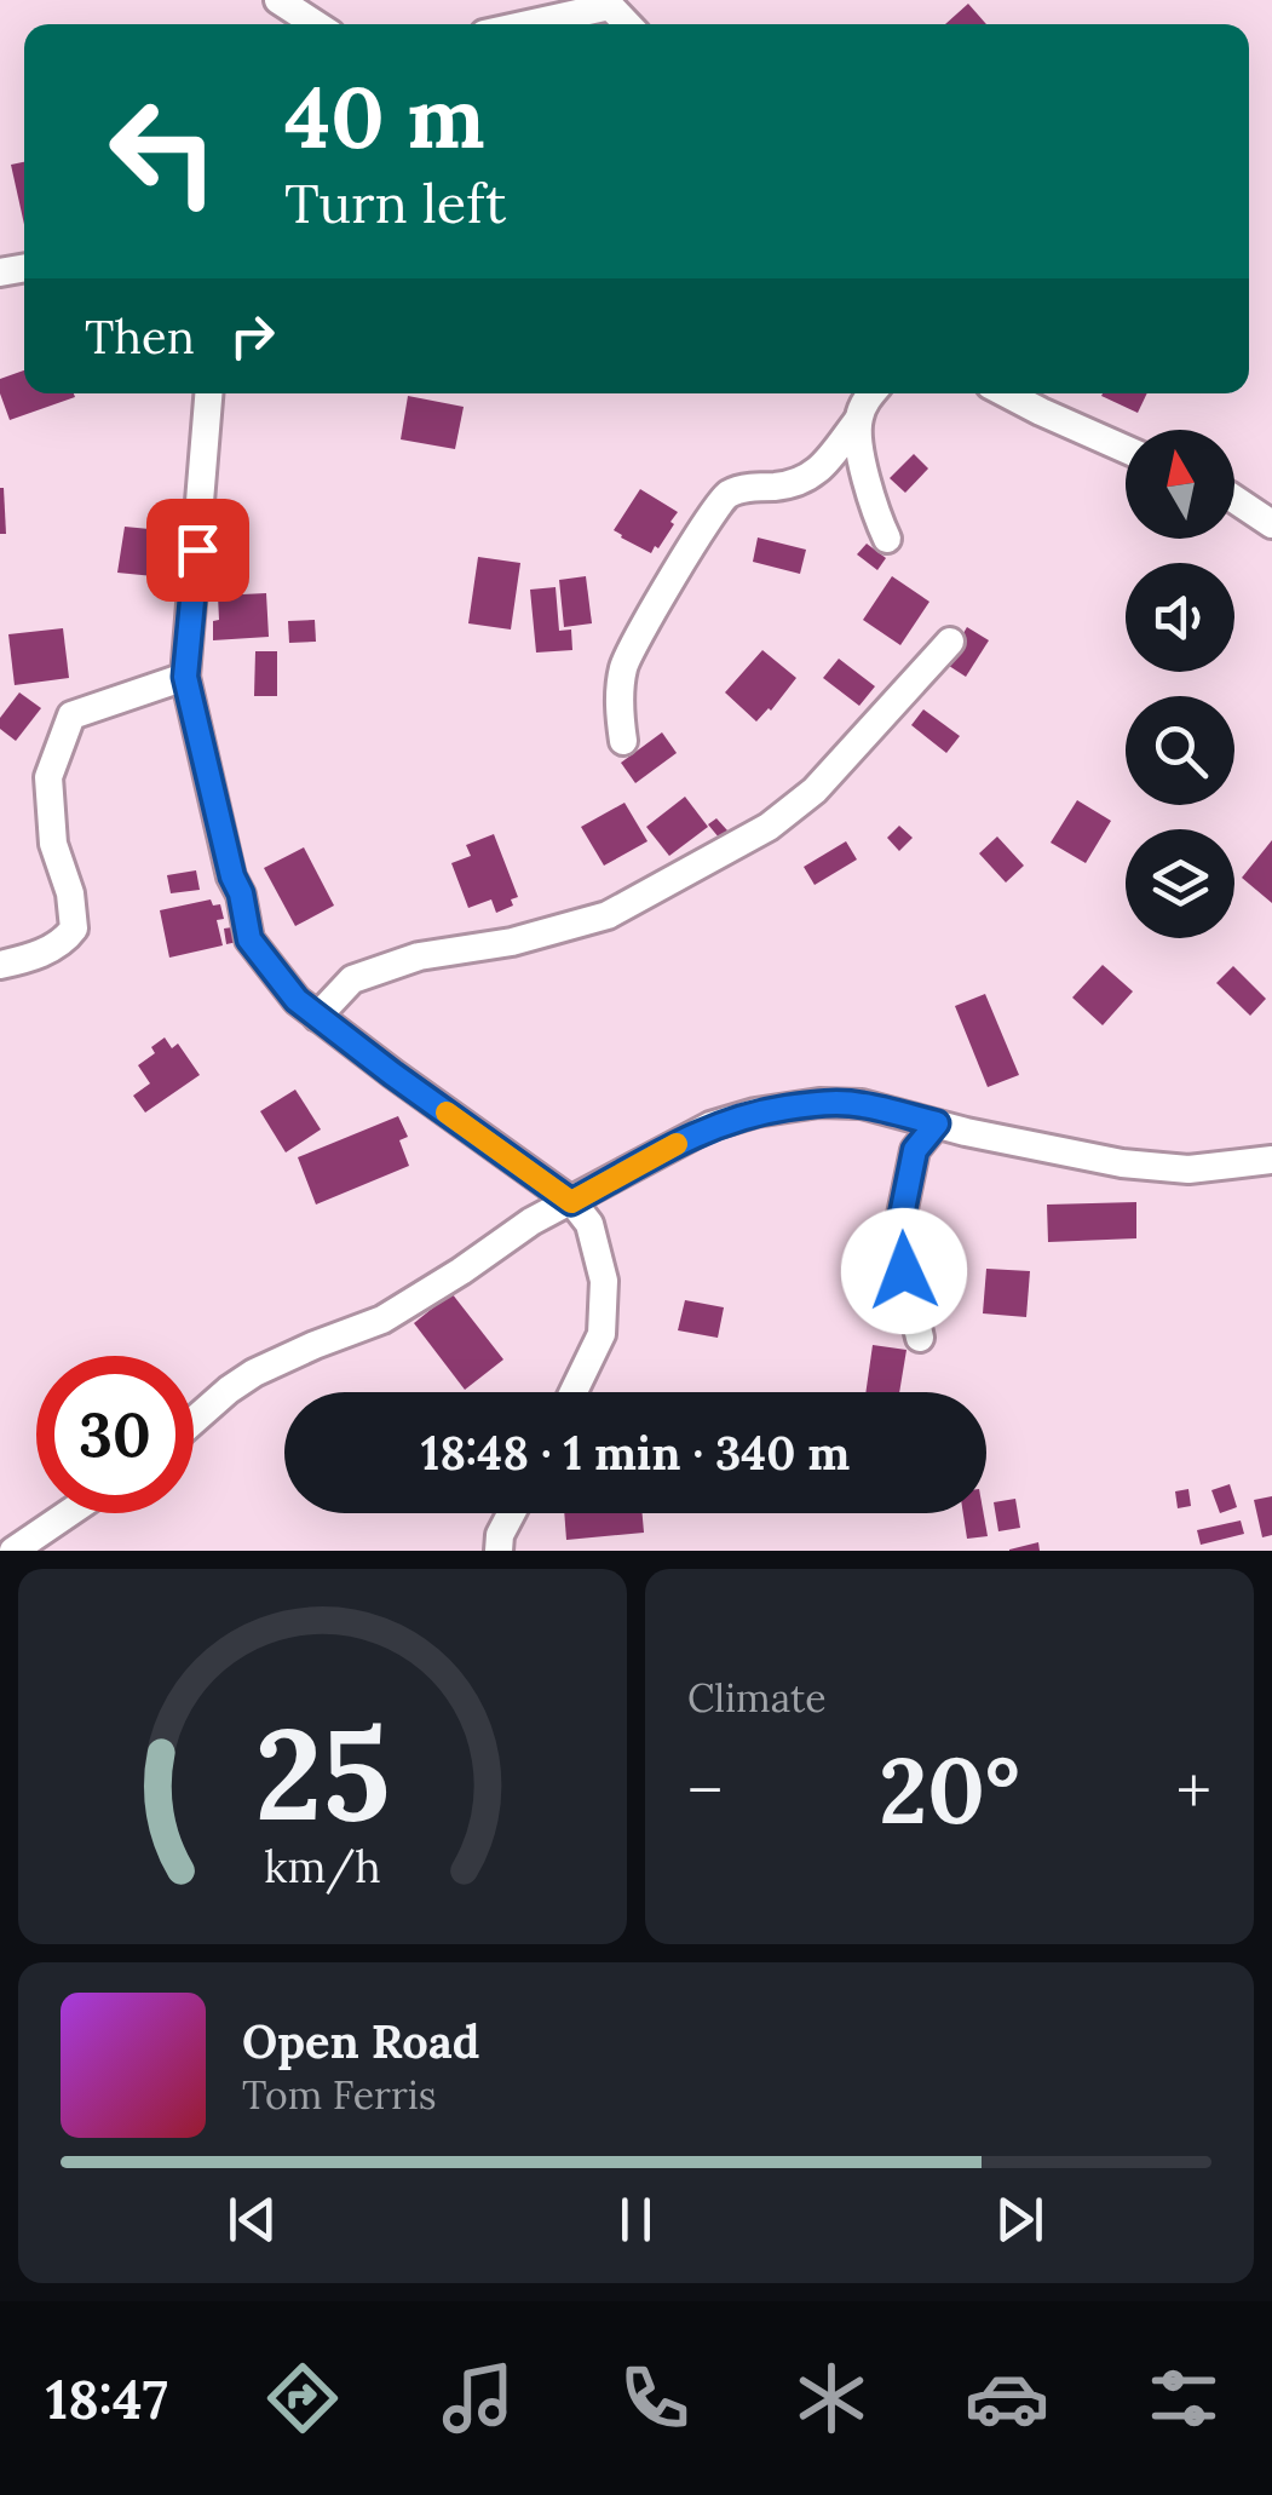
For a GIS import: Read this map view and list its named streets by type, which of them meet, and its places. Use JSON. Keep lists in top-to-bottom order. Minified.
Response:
{"north":"top","page":{"turn":["40 m","Turn left"],"then":"Then","limit":"30","trip":"18:48 · 1 min · 340 m","tile":"Climate","heat":["−","20°","+"],"song":["Open Road","Tom Ferris"],"tabs":"18:47","gauge":["25","km/h"]}}
